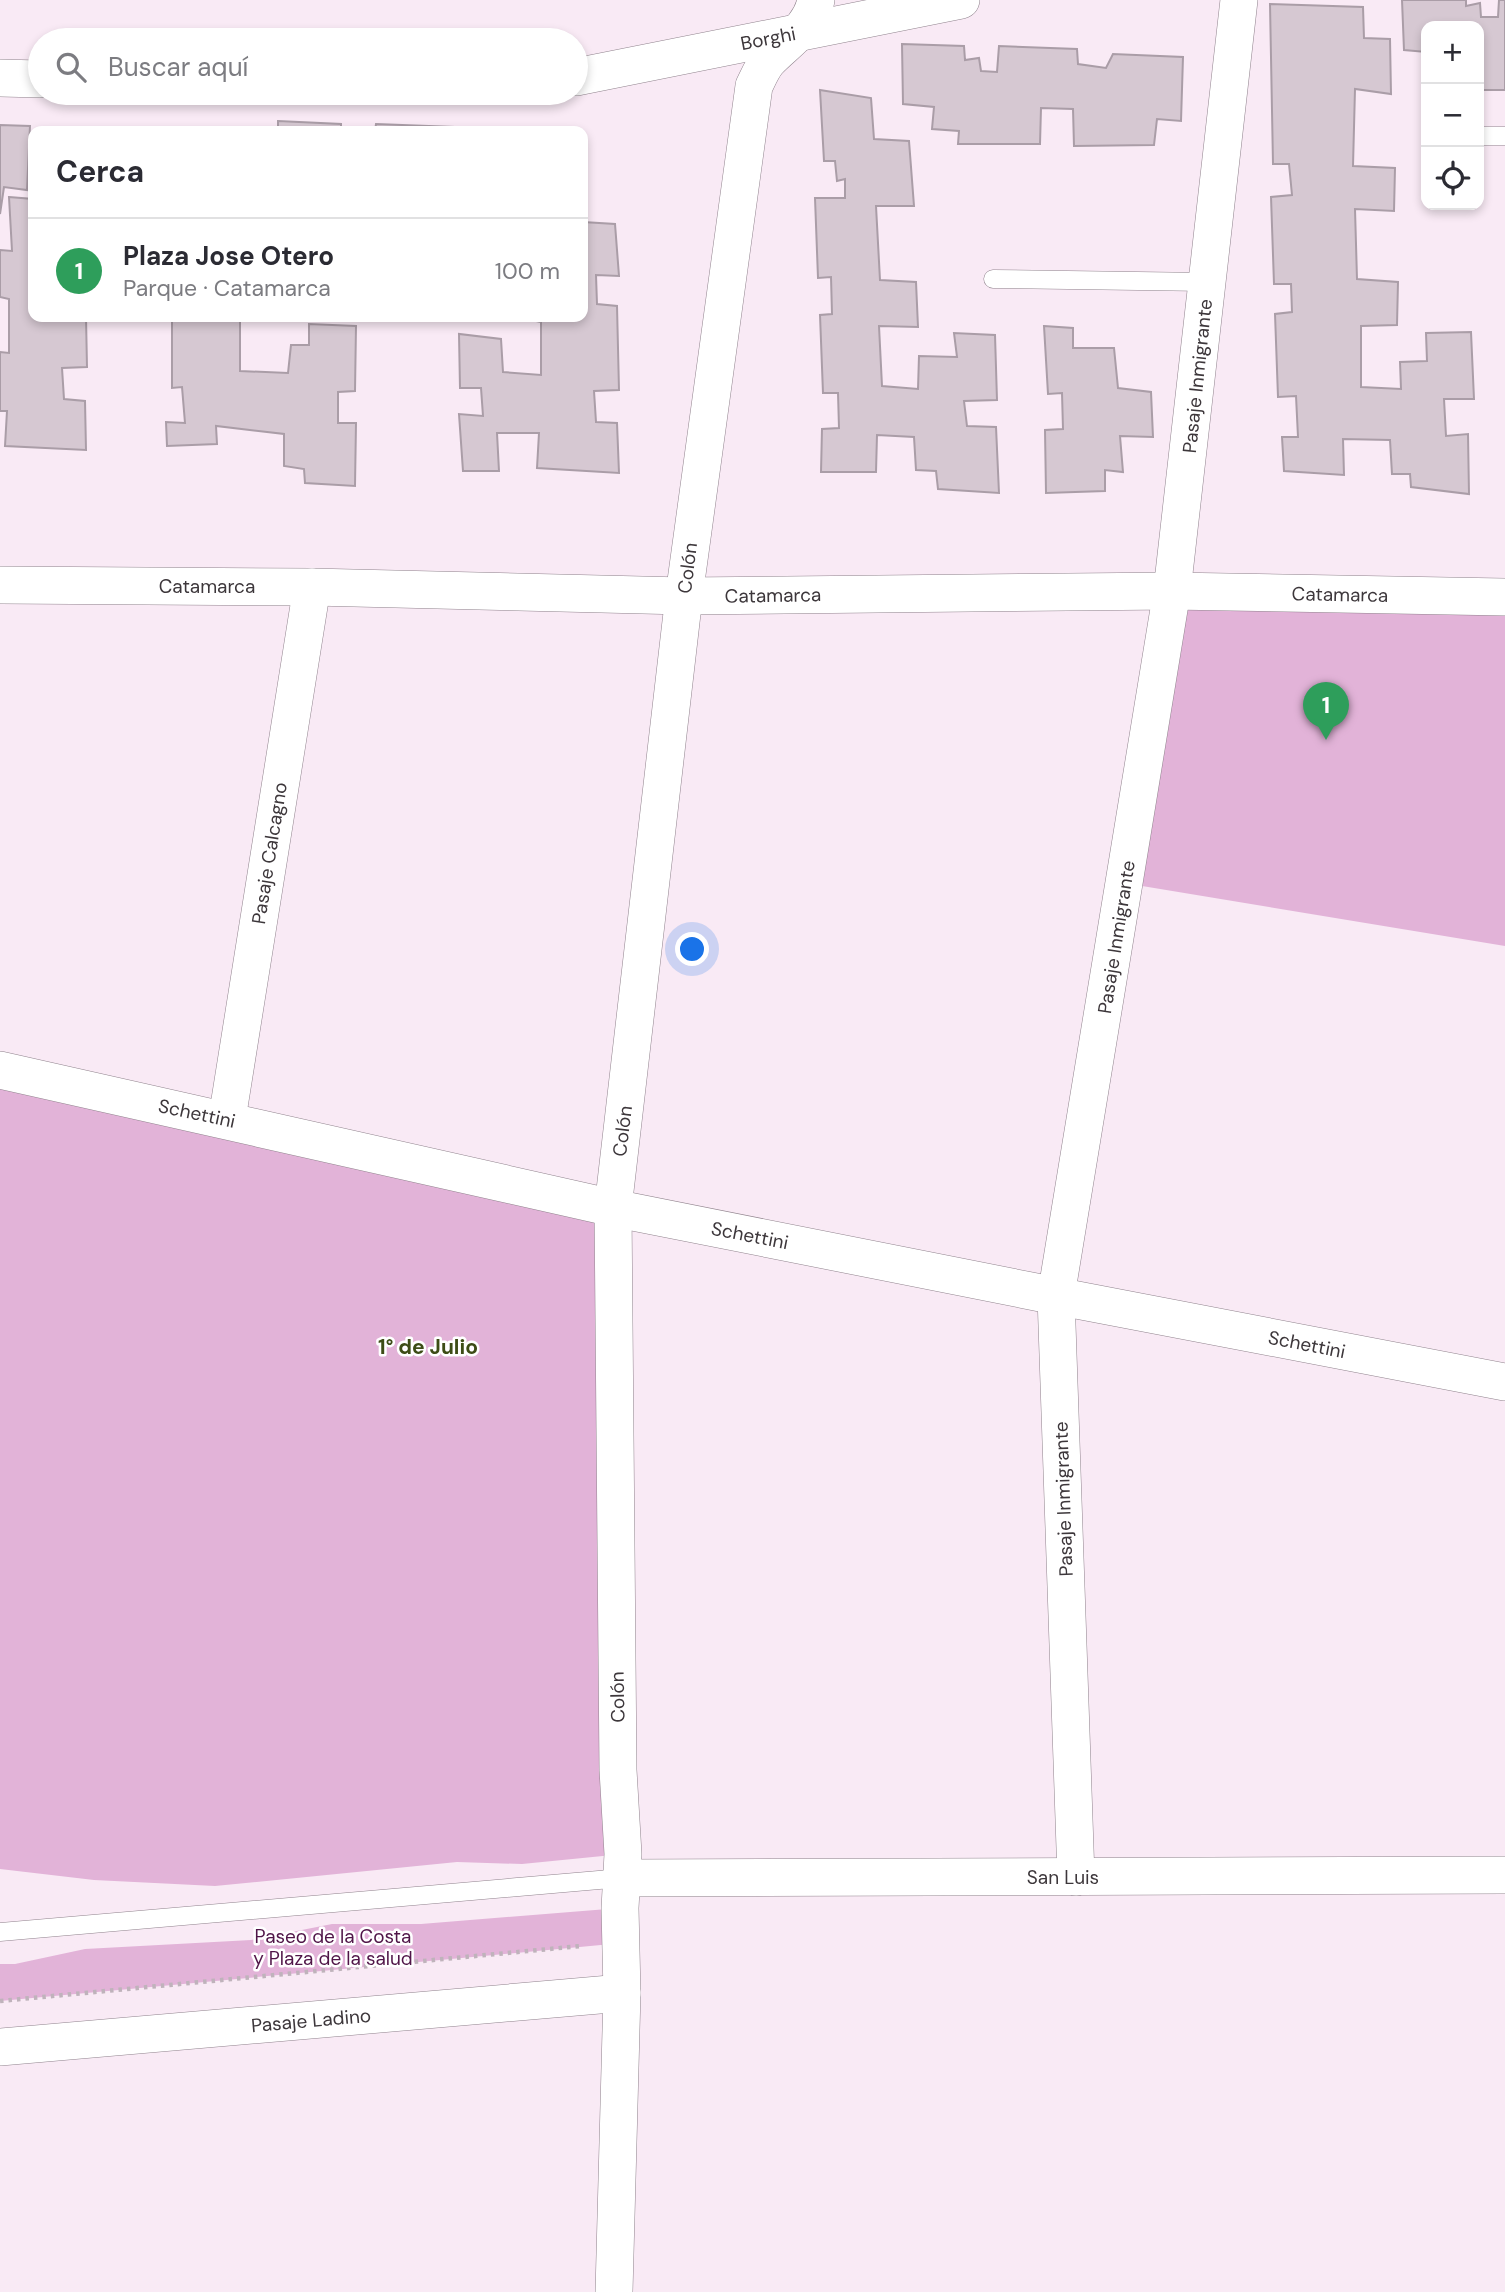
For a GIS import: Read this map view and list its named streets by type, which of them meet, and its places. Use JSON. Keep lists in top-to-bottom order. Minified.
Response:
{"streets":{"street":["Borghi","Pasaje Inmigrante","Colón","Catamarca","Pasaje Calcagno","Schettini","San Luis","Pasaje Ladino"]},"crossings":[["Borghi","Colón"],["Pasaje Inmigrante","Catamarca"],["Pasaje Inmigrante","Schettini"],["Pasaje Inmigrante","San Luis"],["Colón","Catamarca"],["Colón","Schettini"],["Colón","San Luis"],["Colón","Pasaje Ladino"],["Catamarca","Pasaje Calcagno"],["Pasaje Calcagno","Schettini"]],"districts":["1° de Julio"],"parks":["Paseo de la Costa y Plaza de la salud"],"page":{"map_buttons":["+","−"],"search":"Buscar aquí","heading":"Cerca","list":[{"mark":"1","name":"Plaza Jose Otero","note":"Parque · Catamarca","value":"100 m"}],"pins":"1"}}
